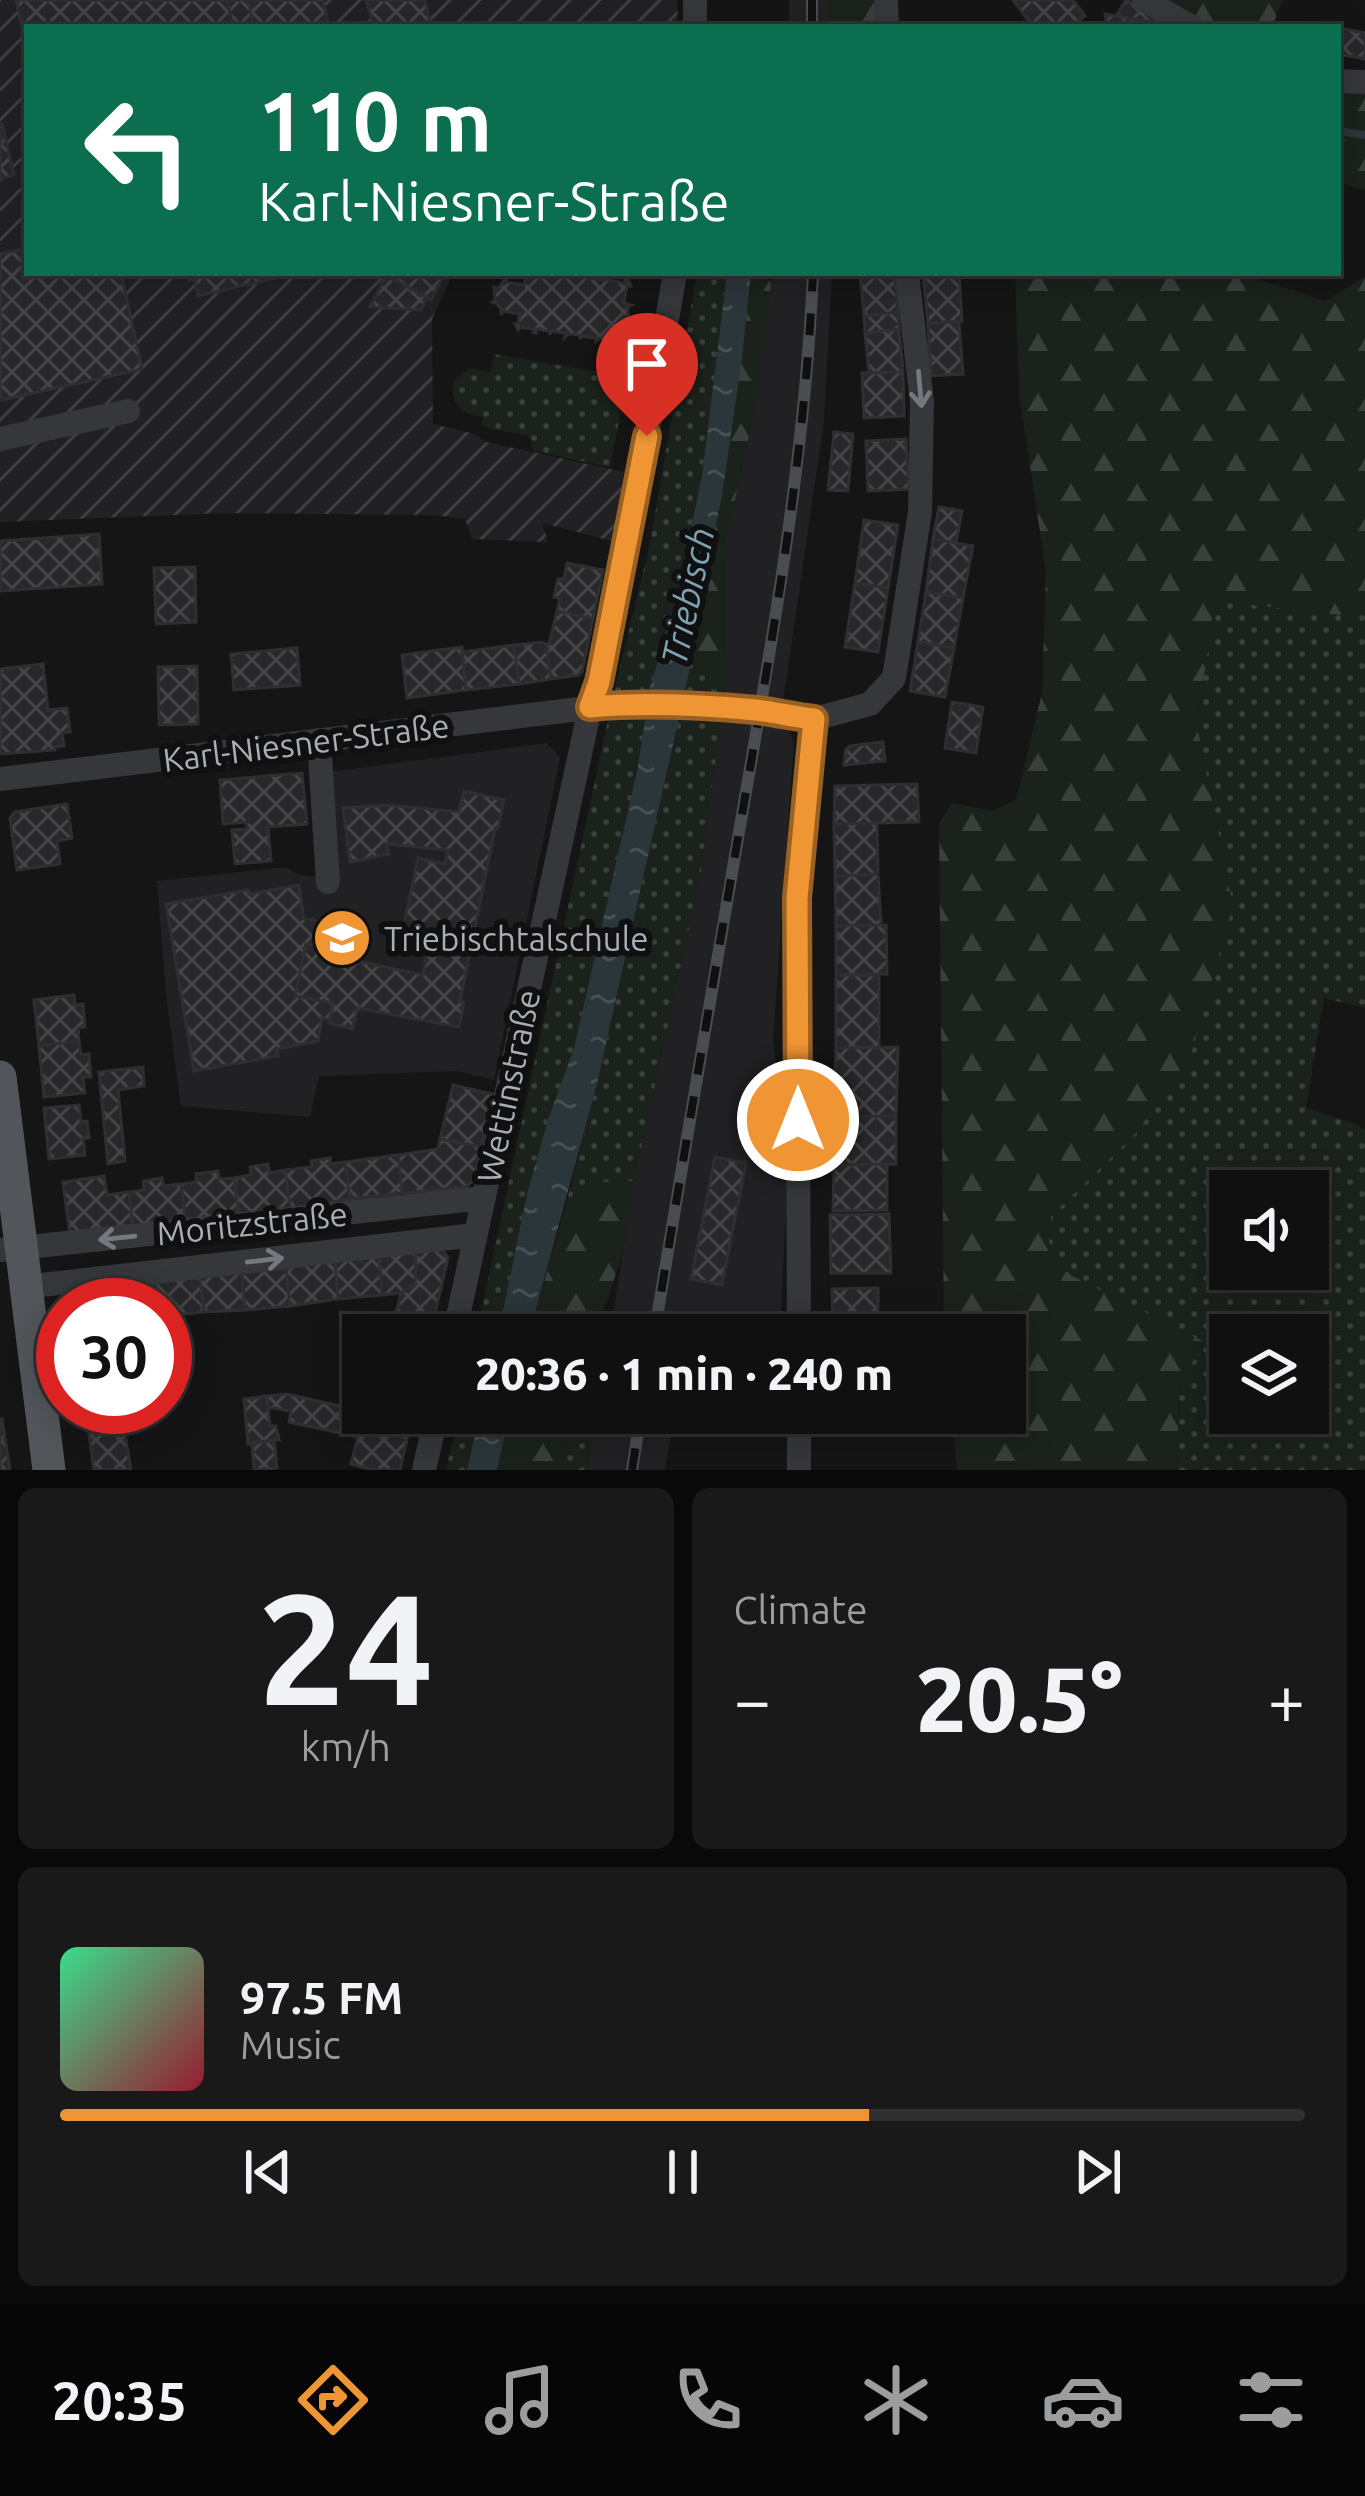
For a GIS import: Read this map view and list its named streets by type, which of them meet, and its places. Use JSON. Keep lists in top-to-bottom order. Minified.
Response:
{"streets":{"street":["Karl-Niesner-Straße","Wettinstraße","Moritzstraße"]},"crossings":[["Karl-Niesner-Straße","Wettinstraße"],["Wettinstraße","Moritzstraße"]],"water":["Triebisch"],"places":{"school or university":["Triebischtalschule"]},"page":{"turn":["110 m","Karl-Niesner-Straße"],"limit":"30","trip":"20:36 · 1 min · 240 m","tile":[["24","km/h"],"Climate"],"heat":["−","20.5°","+"],"song":["97.5 FM","Music"],"tabs":"20:35"}}
